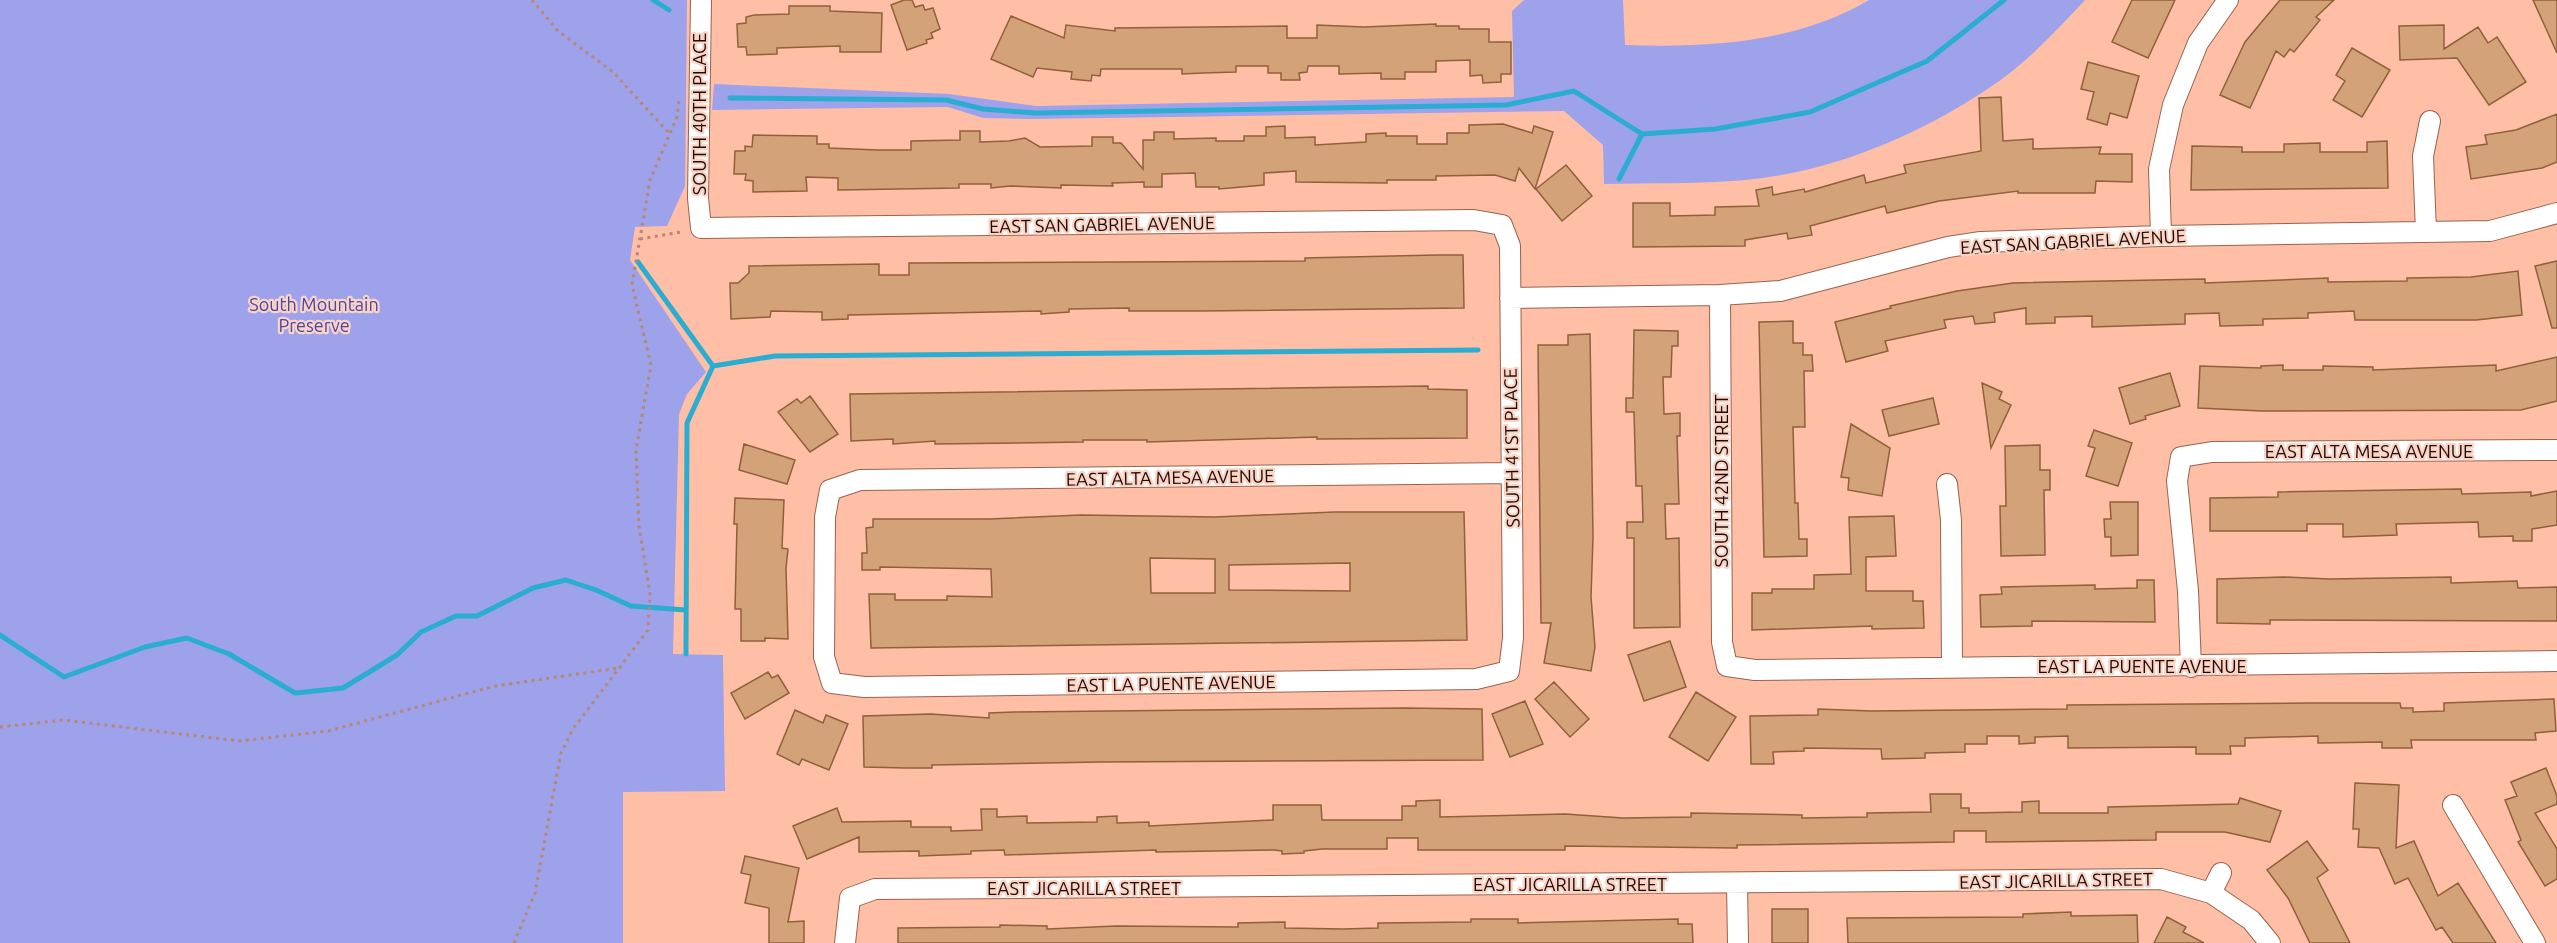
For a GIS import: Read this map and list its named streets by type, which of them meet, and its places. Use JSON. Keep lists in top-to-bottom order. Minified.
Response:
{"streets":{"street":["SOUTH 40TH PLACE","EAST SAN GABRIEL AVENUE","SOUTH 41ST PLACE","EAST ALTA MESA AVENUE","SOUTH 42ND STREET","EAST LA PUENTE AVENUE","EAST JICARILLA STREET"]},"crossings":[["SOUTH 40TH PLACE","EAST SAN GABRIEL AVENUE"],["EAST SAN GABRIEL AVENUE","SOUTH 41ST PLACE"],["EAST SAN GABRIEL AVENUE","SOUTH 42ND STREET"],["SOUTH 41ST PLACE","EAST ALTA MESA AVENUE"],["SOUTH 41ST PLACE","EAST LA PUENTE AVENUE"],["EAST ALTA MESA AVENUE","EAST LA PUENTE AVENUE"],["SOUTH 42ND STREET","EAST LA PUENTE AVENUE"]],"parks":["South Mountain Preserve"]}
